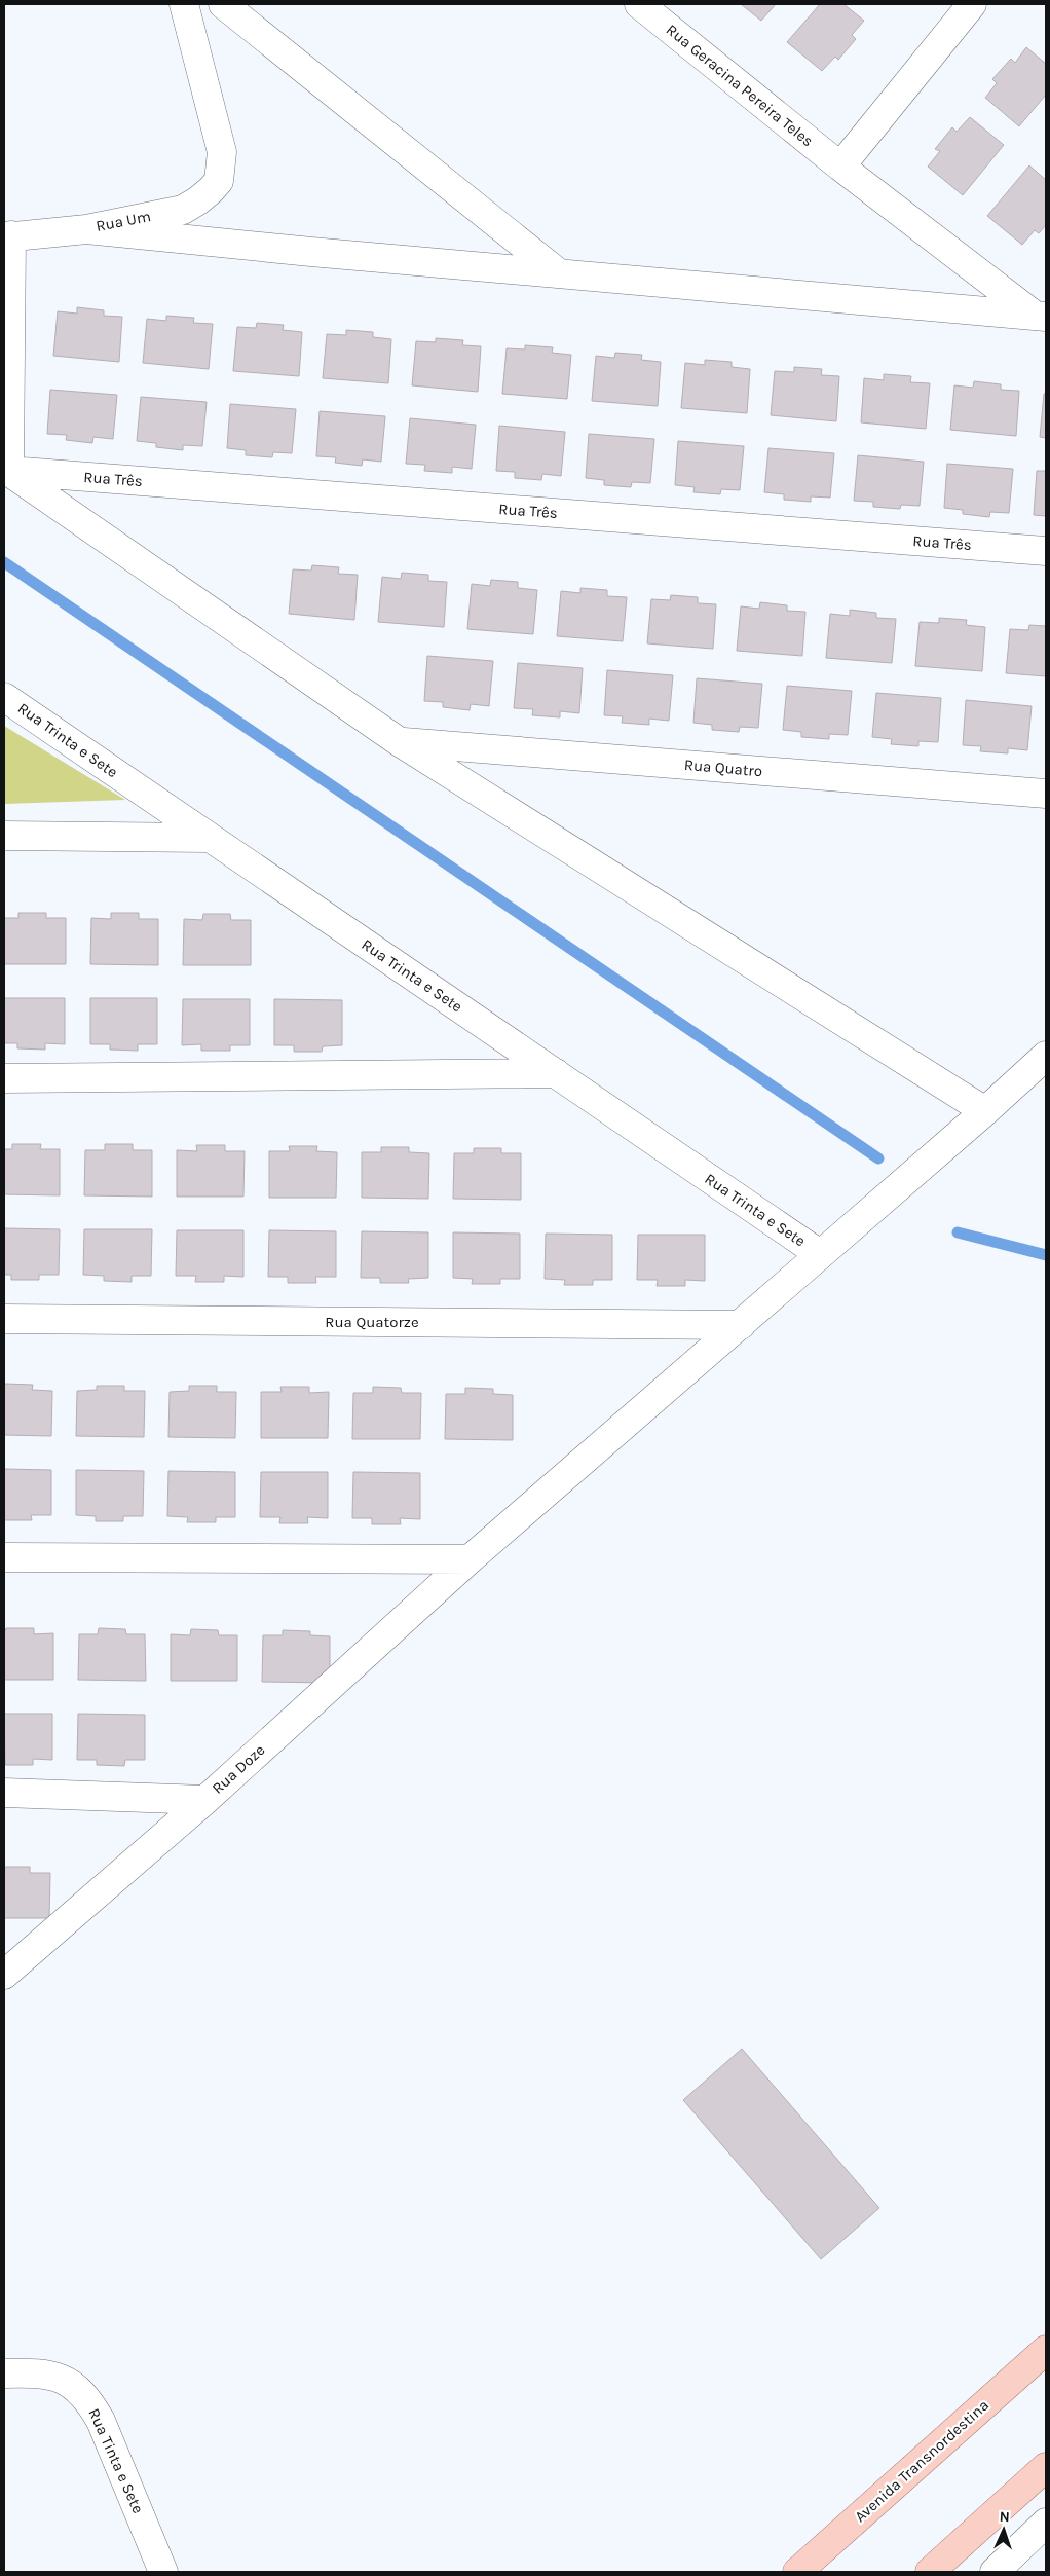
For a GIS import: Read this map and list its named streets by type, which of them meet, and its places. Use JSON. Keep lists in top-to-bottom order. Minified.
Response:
{"streets":{"main road":["Avenida Transnordestina"],"street":["Rua Geracina Pereira Teles","Rua Um","Rua Três","Rua Trinta e Sete","Rua Quatro","Rua Quatorze","Rua Doze","Rua Tinta e Sete"]},"crossings":[["Rua Trinta e Sete","Rua Doze"],["Rua Quatorze","Rua Doze"]],"north":"top"}
